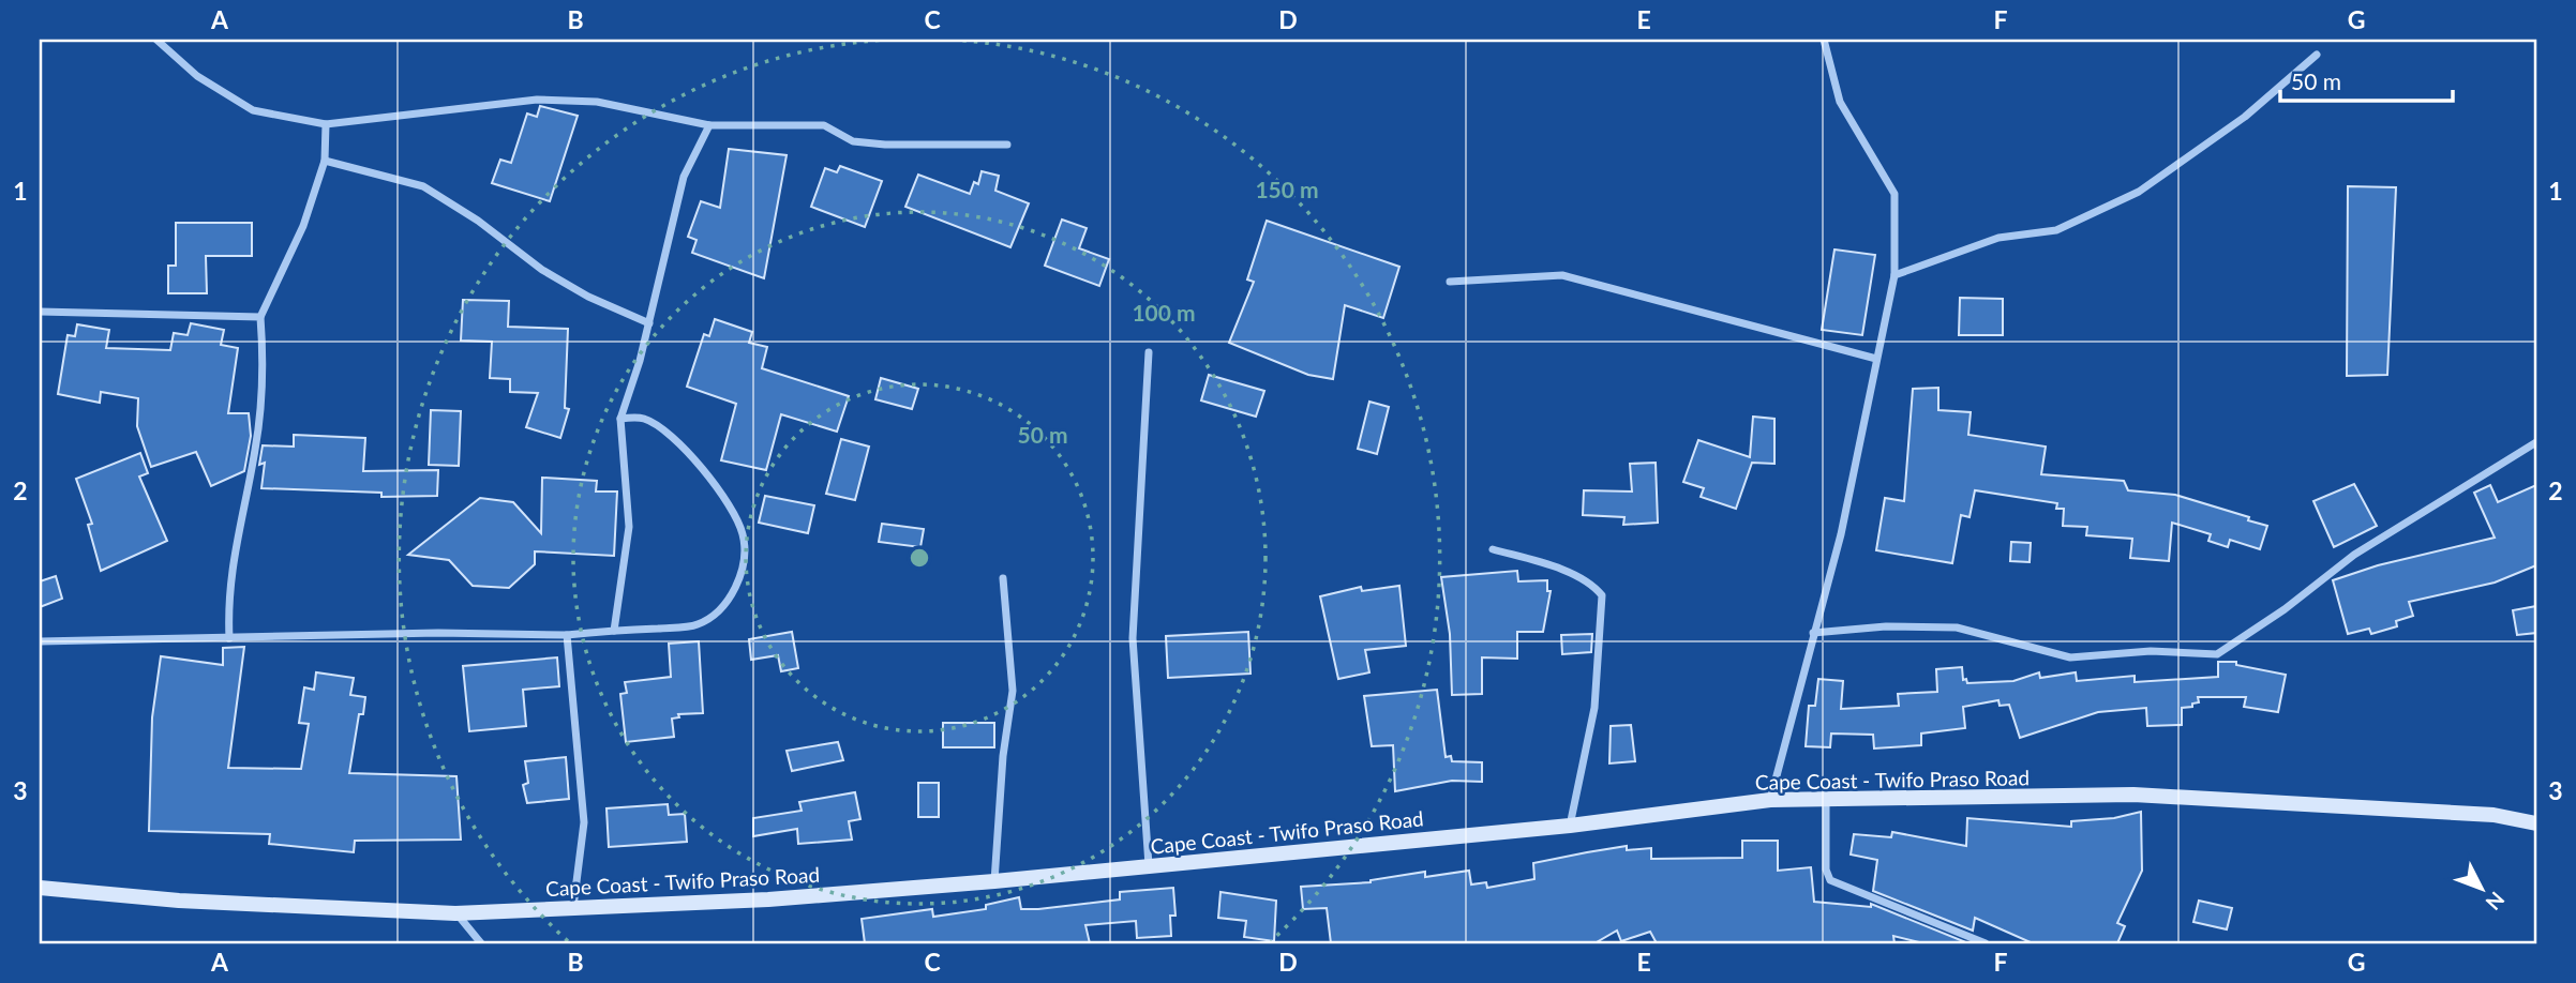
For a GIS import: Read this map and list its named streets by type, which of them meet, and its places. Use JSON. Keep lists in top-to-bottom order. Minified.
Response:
{"streets":{"main road":["Cape Coast - Twifo Praso Road"]},"scale_bar":"50 m","north":"bottom right","grid":{"columns":["A","B","C","D","E","F","G"],"rows":["1","2","3"]},"rings":["150 m","100 m","50 m"]}
